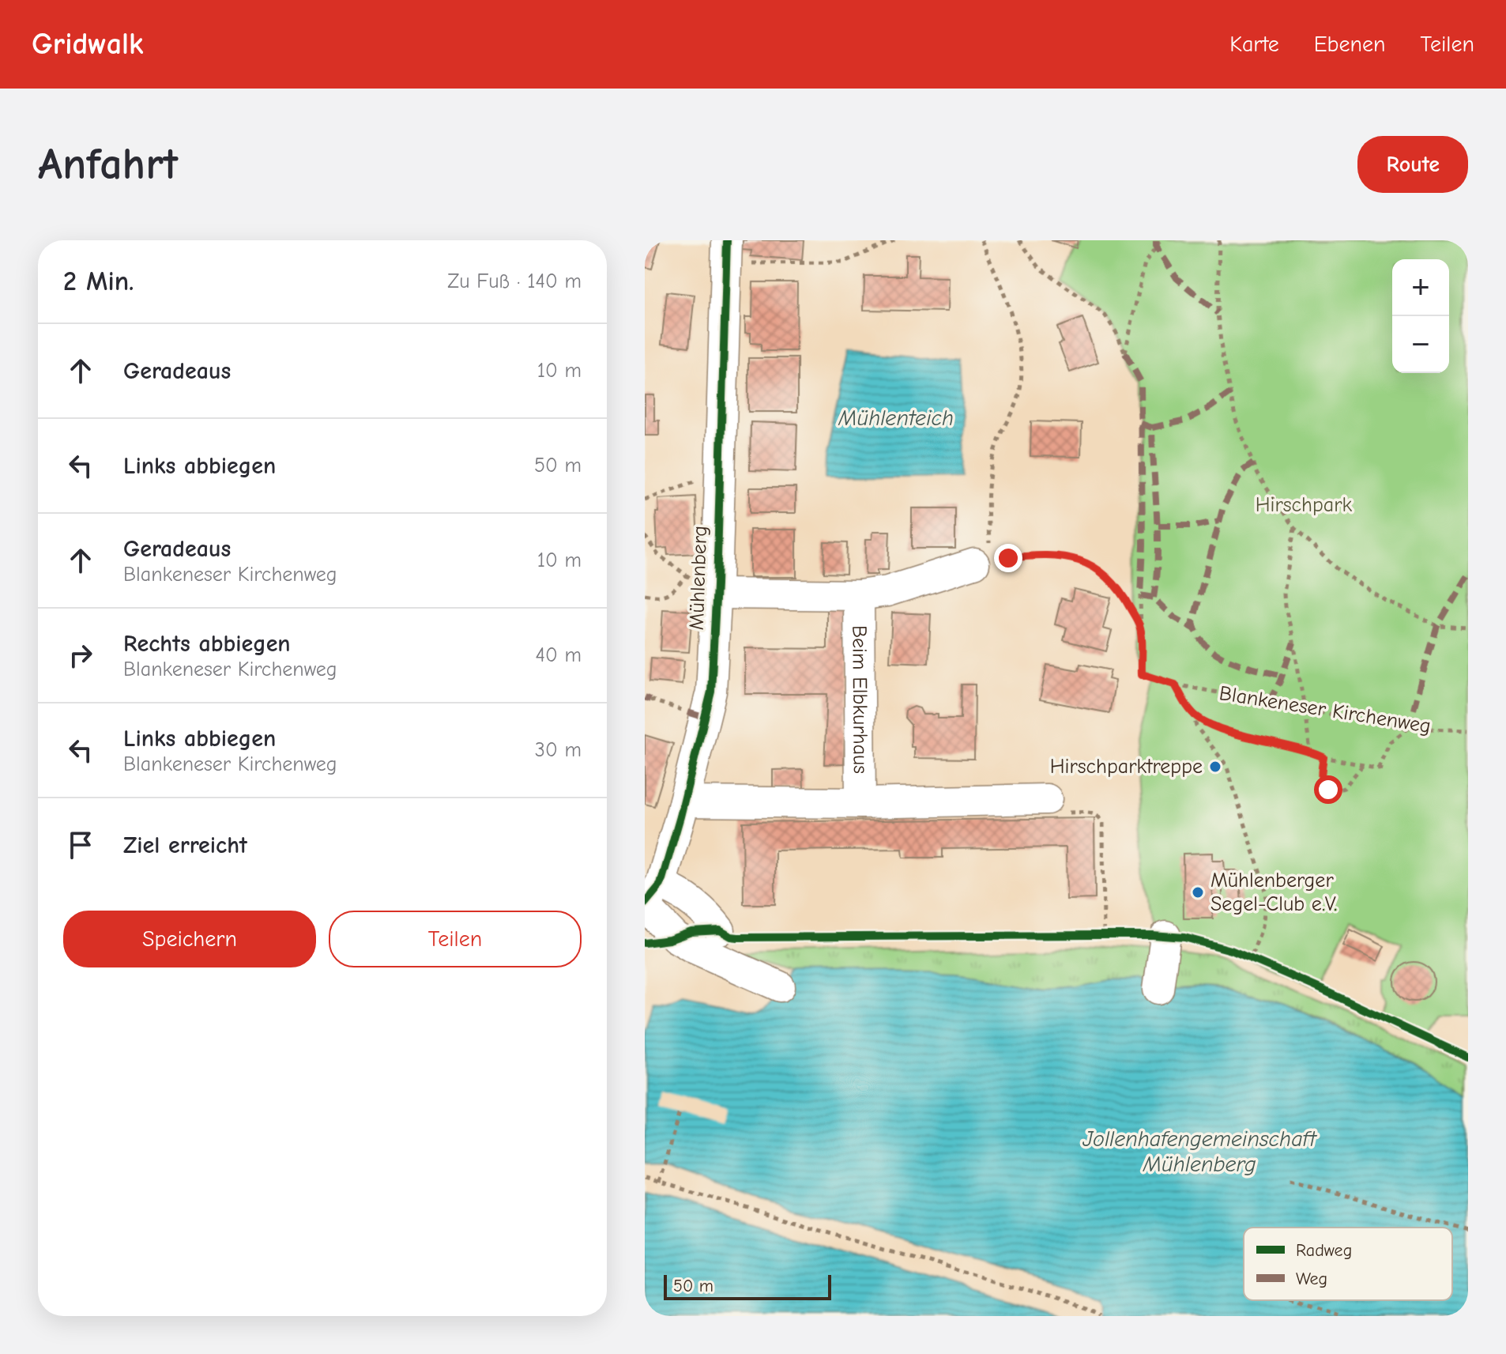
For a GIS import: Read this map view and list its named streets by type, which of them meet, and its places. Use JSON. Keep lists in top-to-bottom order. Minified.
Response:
{"streets":{"street":["Mühlenberg","Beim Elbkurhaus"],"path":["Blankeneser Kirchenweg"]},"crossings":[["Mühlenberg","Beim Elbkurhaus"]],"water":["Mühlenteich","Jollenhafengemeinschaft Mühlenberg"],"parks":["Hirschpark"],"places":["Hirschparktreppe","Mühlenberger Segel-Club e.V."],"legend":["Radweg","Weg"],"scale_bar":"50 m","page":{"header":"Gridwalk","nav":["Karte","Ebenen","Teilen"],"buttons":["Route",["Speichern","Teilen"]],"title":"Anfahrt","heading":["2 Min.","Zu Fuß · 140 m"],"map_buttons":["+","−"],"list":[["Geradeaus","10 m"],["Links abbiegen","50 m"],["Geradeaus","Blankeneser Kirchenweg","10 m"],["Rechts abbiegen","Blankeneser Kirchenweg","40 m"],["Links abbiegen","Blankeneser Kirchenweg","30 m"],"Ziel erreicht"],"scale":"50 m"}}
